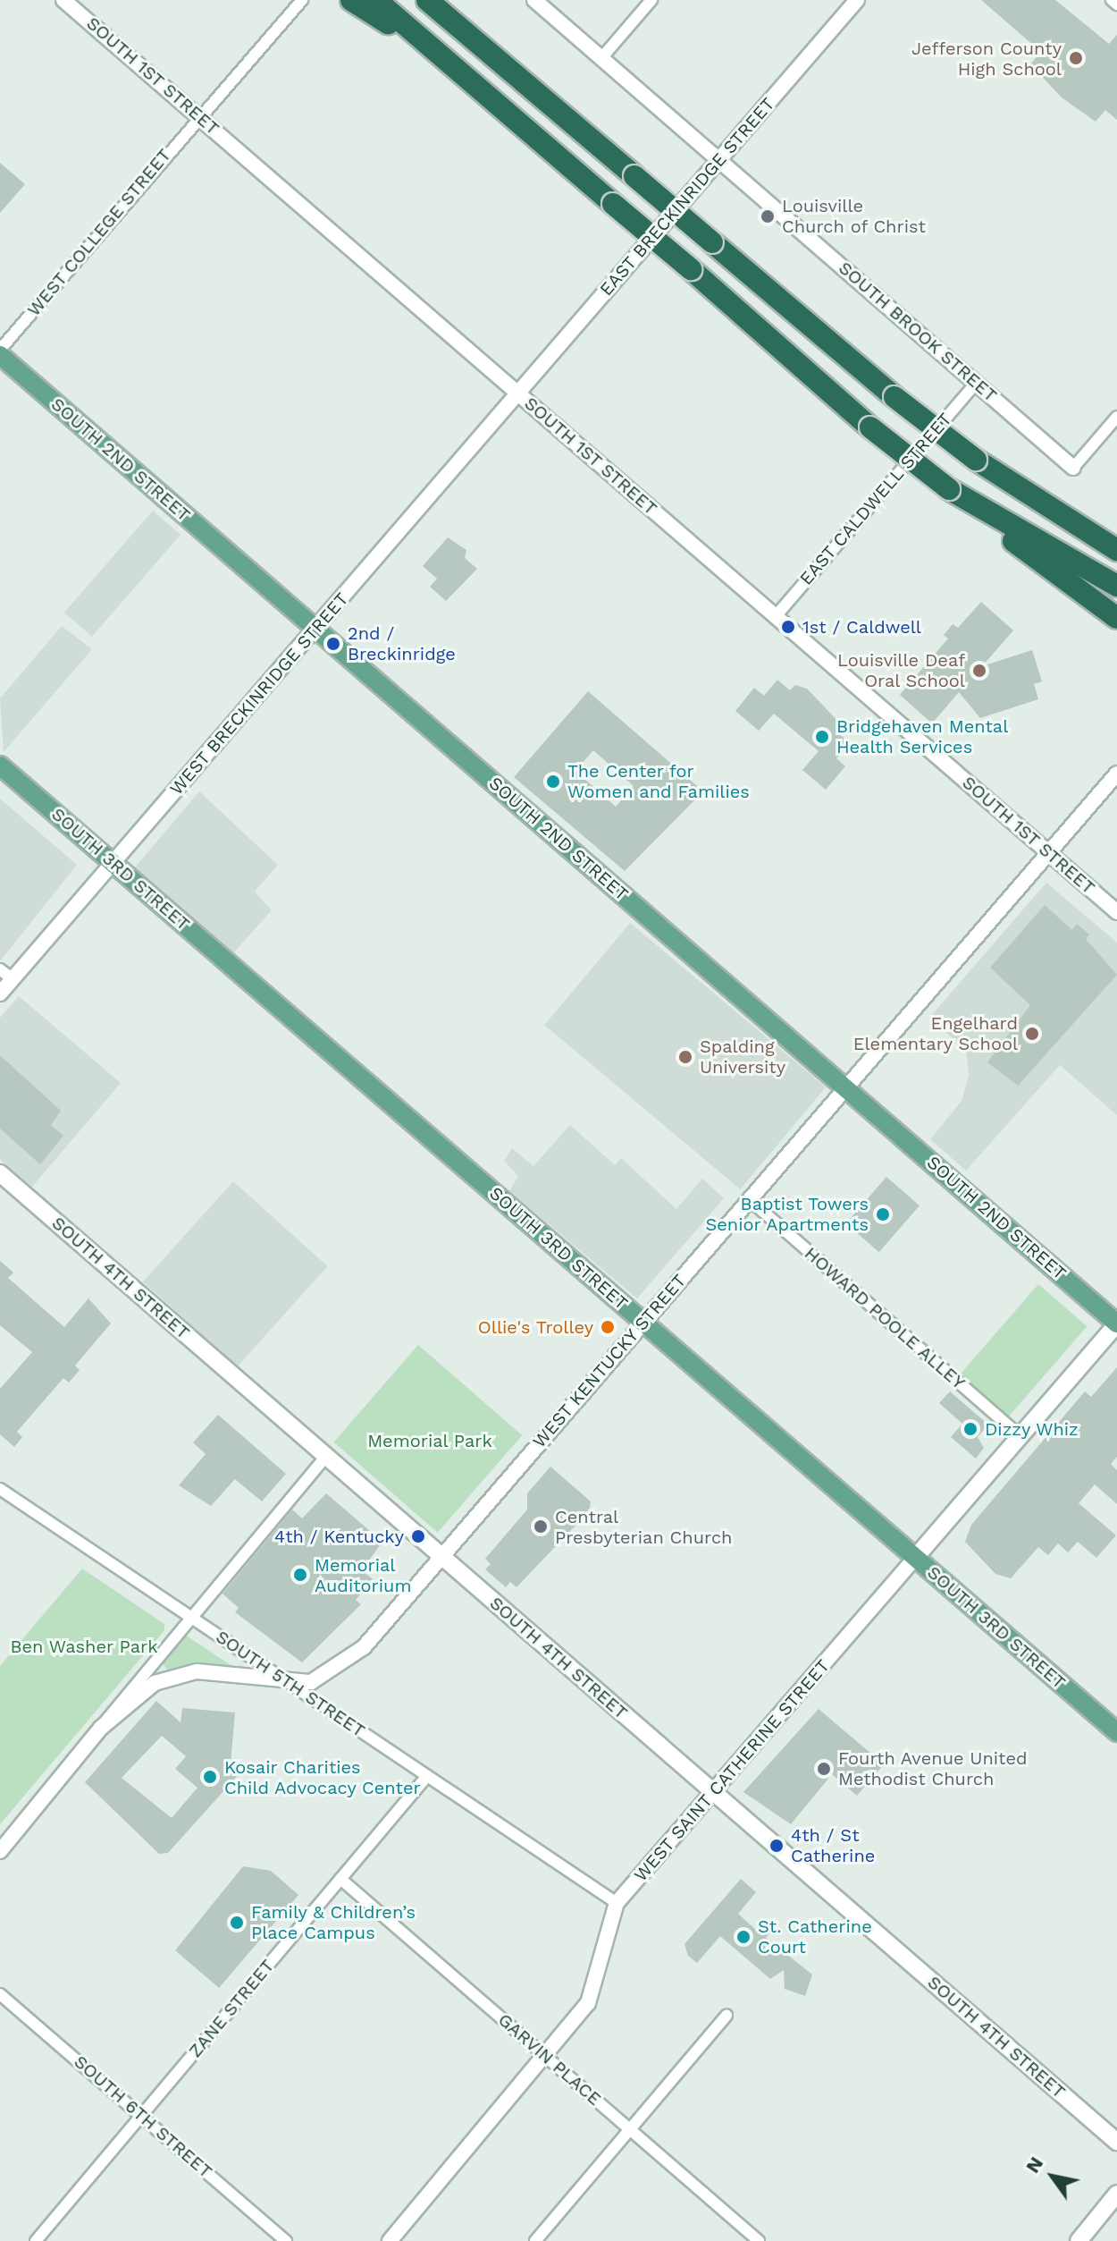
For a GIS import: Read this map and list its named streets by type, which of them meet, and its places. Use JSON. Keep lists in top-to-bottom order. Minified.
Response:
{"streets":{"main road":["SOUTH 2ND STREET","SOUTH 3RD STREET","SOUTH 4TH STREET","WEST SAINT CATHERINE STREET"],"street":["SOUTH 1ST STREET","EAST BRECKINRIDGE STREET","WEST COLLEGE STREET","SOUTH BROOK STREET","EAST CALDWELL STREET","WEST BRECKINRIDGE STREET","HOWARD POOLE ALLEY","WEST KENTUCKY STREET","SOUTH 5TH STREET","ZANE STREET","GARVIN PLACE","SOUTH 6TH STREET"]},"crossings":[["SOUTH 1ST STREET","EAST BRECKINRIDGE STREET"],["SOUTH 1ST STREET","WEST COLLEGE STREET"],["SOUTH 1ST STREET","EAST CALDWELL STREET"],["SOUTH 1ST STREET","WEST BRECKINRIDGE STREET"],["SOUTH 1ST STREET","WEST KENTUCKY STREET"],["EAST BRECKINRIDGE STREET","SOUTH BROOK STREET"],["EAST BRECKINRIDGE STREET","WEST BRECKINRIDGE STREET"],["SOUTH BROOK STREET","EAST CALDWELL STREET"],["SOUTH 2ND STREET","WEST BRECKINRIDGE STREET"],["SOUTH 2ND STREET","WEST KENTUCKY STREET"],["SOUTH 2ND STREET","WEST SAINT CATHERINE STREET"],["WEST BRECKINRIDGE STREET","SOUTH 3RD STREET"],["SOUTH 3RD STREET","WEST KENTUCKY STREET"],["SOUTH 3RD STREET","WEST SAINT CATHERINE STREET"],["SOUTH 4TH STREET","WEST KENTUCKY STREET"],["SOUTH 4TH STREET","WEST SAINT CATHERINE STREET"],["HOWARD POOLE ALLEY","WEST KENTUCKY STREET"],["HOWARD POOLE ALLEY","WEST SAINT CATHERINE STREET"],["WEST KENTUCKY STREET","SOUTH 5TH STREET"],["SOUTH 5TH STREET","WEST SAINT CATHERINE STREET"],["SOUTH 5TH STREET","ZANE STREET"],["WEST SAINT CATHERINE STREET","GARVIN PLACE"],["ZANE STREET","GARVIN PLACE"],["ZANE STREET","SOUTH 6TH STREET"]],"parks":["Memorial Park","Ben Washer Park"],"places":["Jefferson County High School","Louisville Church of Christ","1st / Caldwell","2nd / Breckinridge","Louisville Deaf Oral School","Bridgehaven Mental Health Services","The Center for Women and Families","Engelhard Elementary School","Spalding University","Baptist Towers Senior Apartments","Ollie's Trolley","Dizzy Whiz","Central Presbyterian Church","4th / Kentucky","Memorial Auditorium","Fourth Avenue United Methodist Church","Kosair Charities Child Advocacy Center","4th / St Catherine","Family & Children’s Place Campus","St. Catherine Court"],"north":"top left"}
